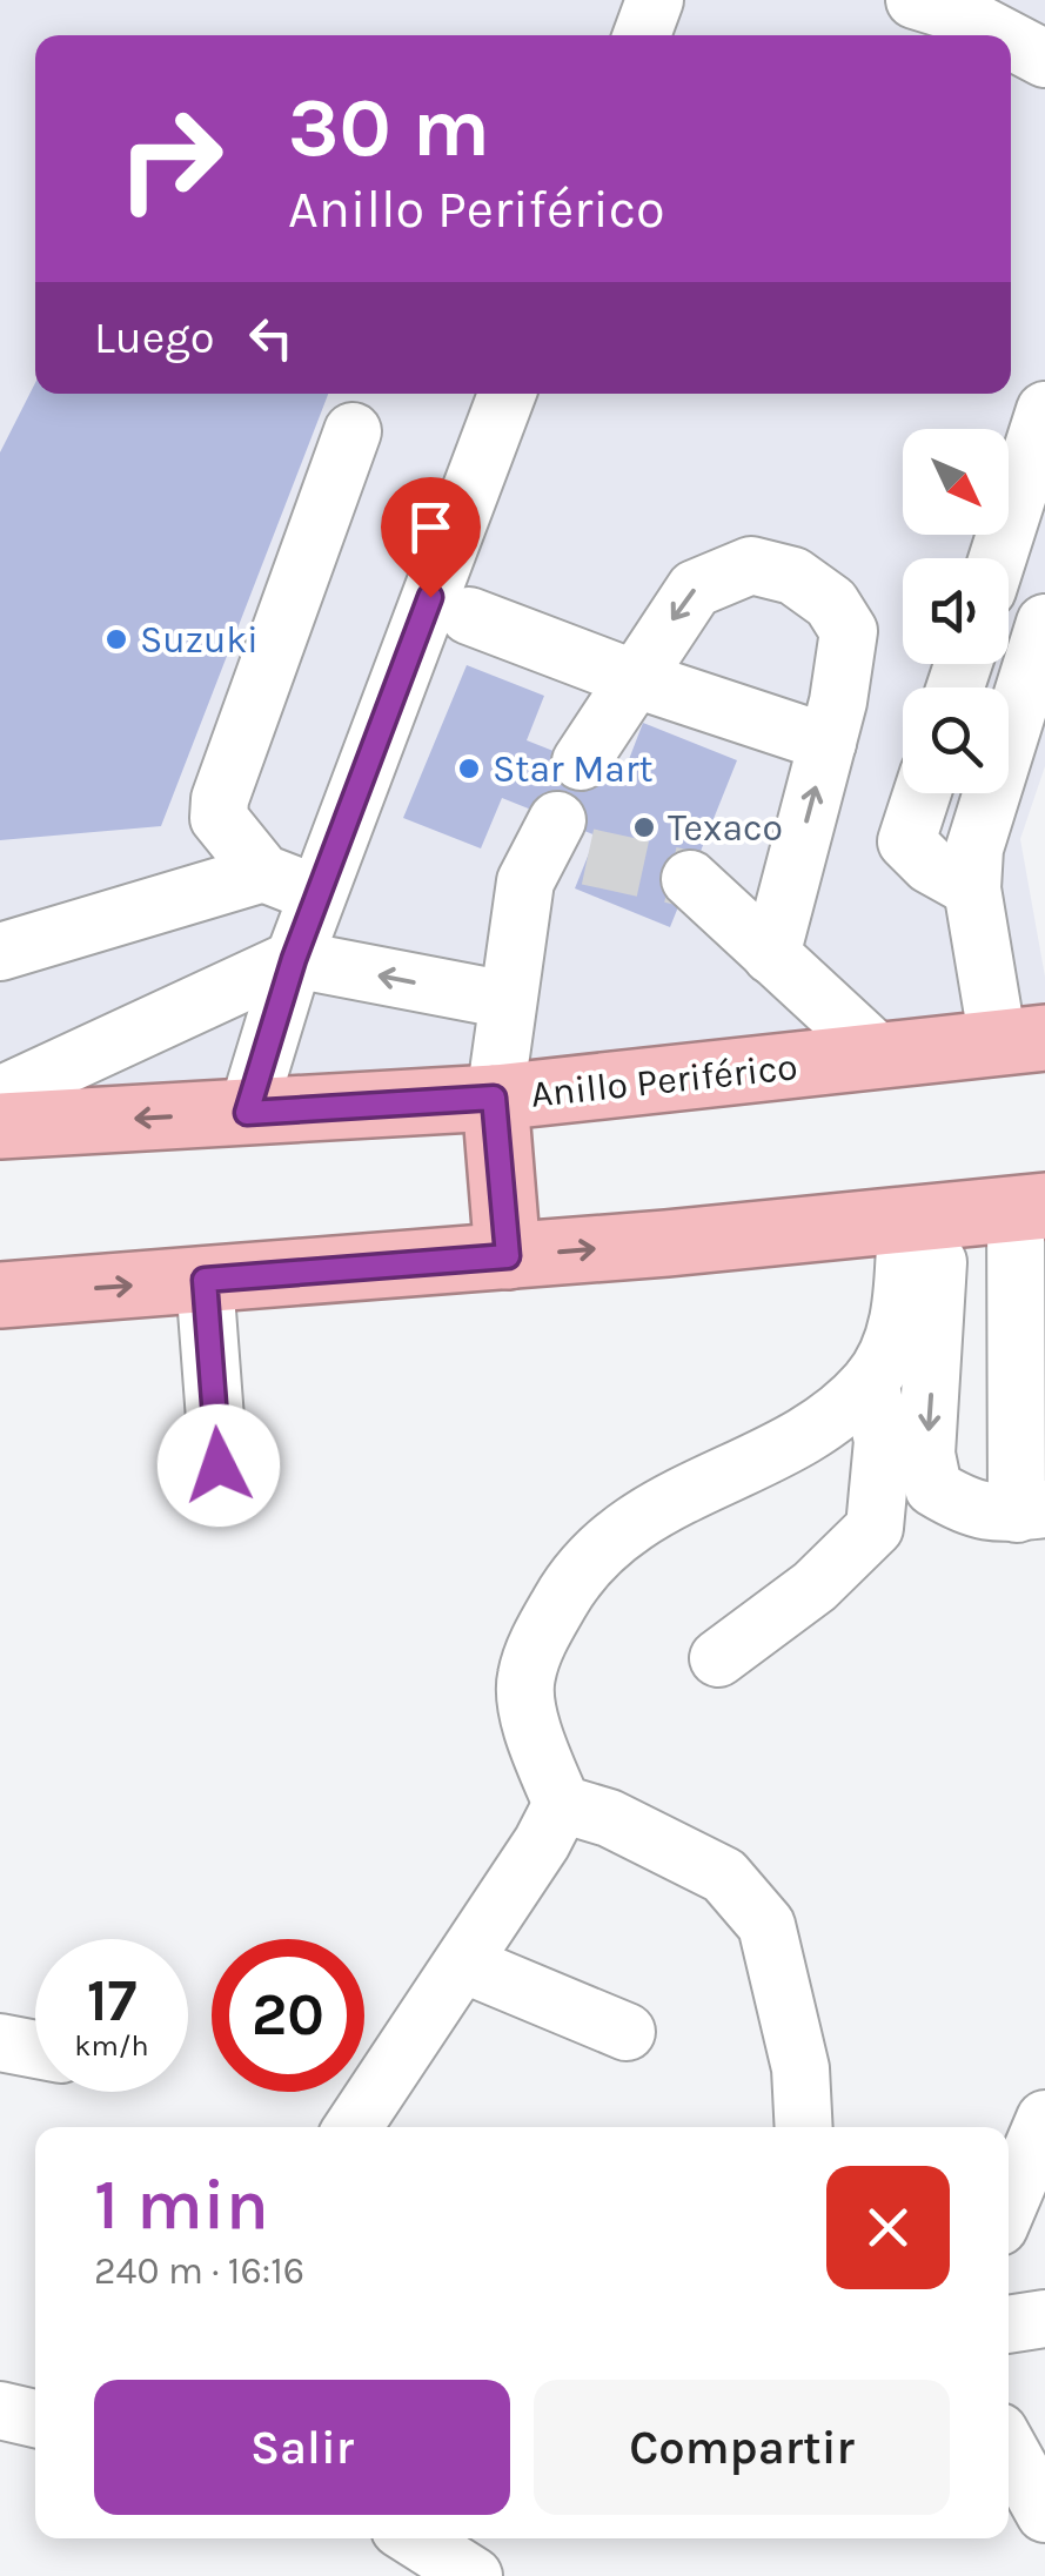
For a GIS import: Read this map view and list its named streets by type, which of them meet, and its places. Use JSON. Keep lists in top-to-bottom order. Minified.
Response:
{"streets":{"highway":["Anillo Periférico"]},"places":["Suzuki","Star Mart","Texaco"],"north":"bottom right","page":{"turn":["30 m","Anillo Periférico"],"then":"Luego","speed":"17 km/h","limit":"20","heading":["1 min","240 m · 16:16"],"buttons":["Salir","Compartir"]}}
